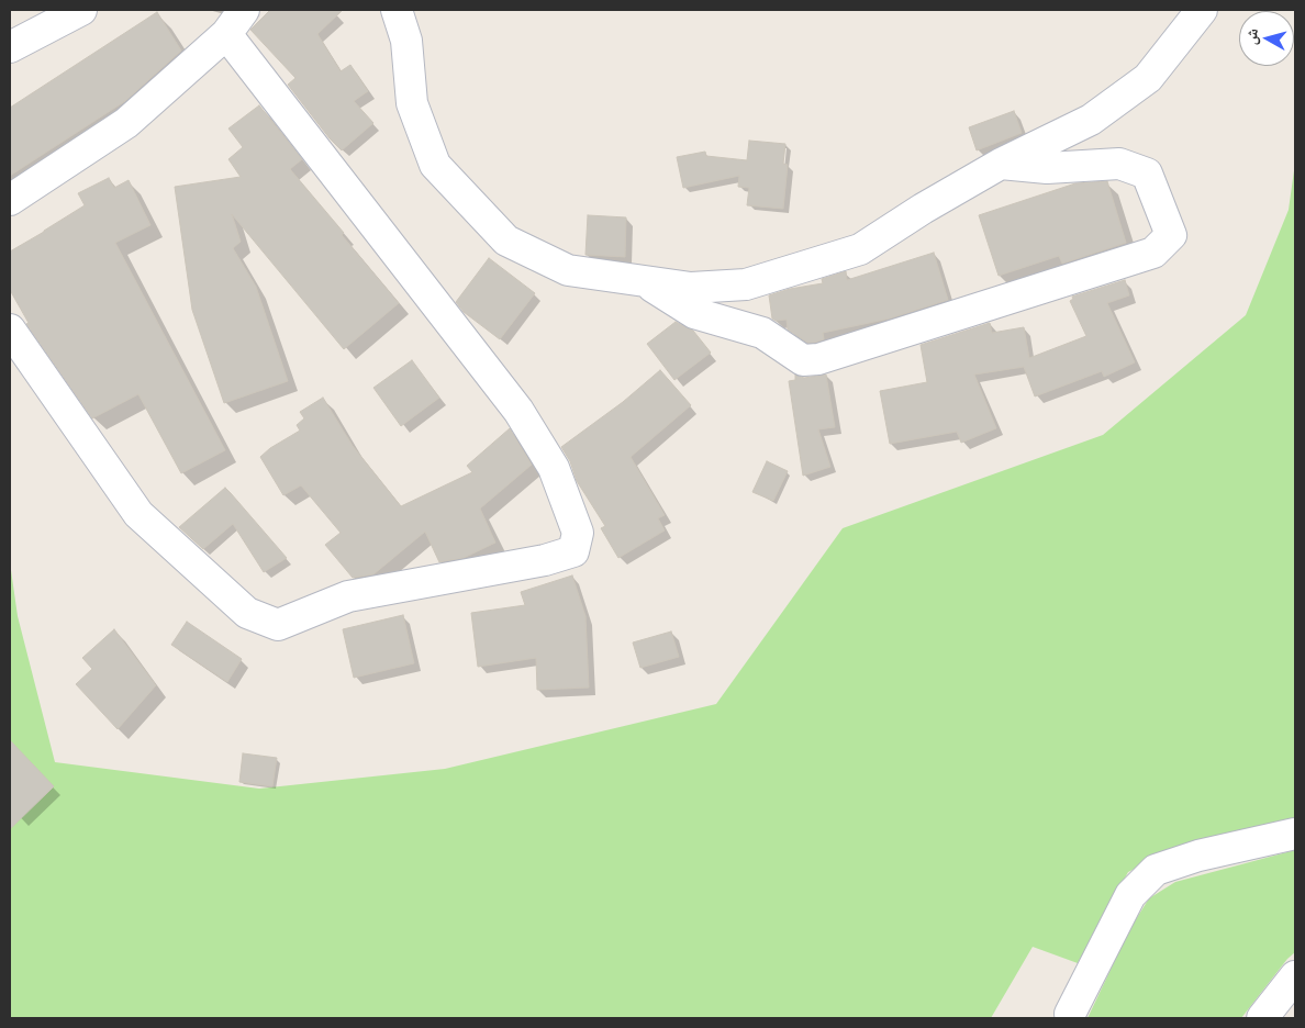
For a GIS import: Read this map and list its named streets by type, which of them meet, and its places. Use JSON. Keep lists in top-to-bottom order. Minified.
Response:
{"north":"left"}
